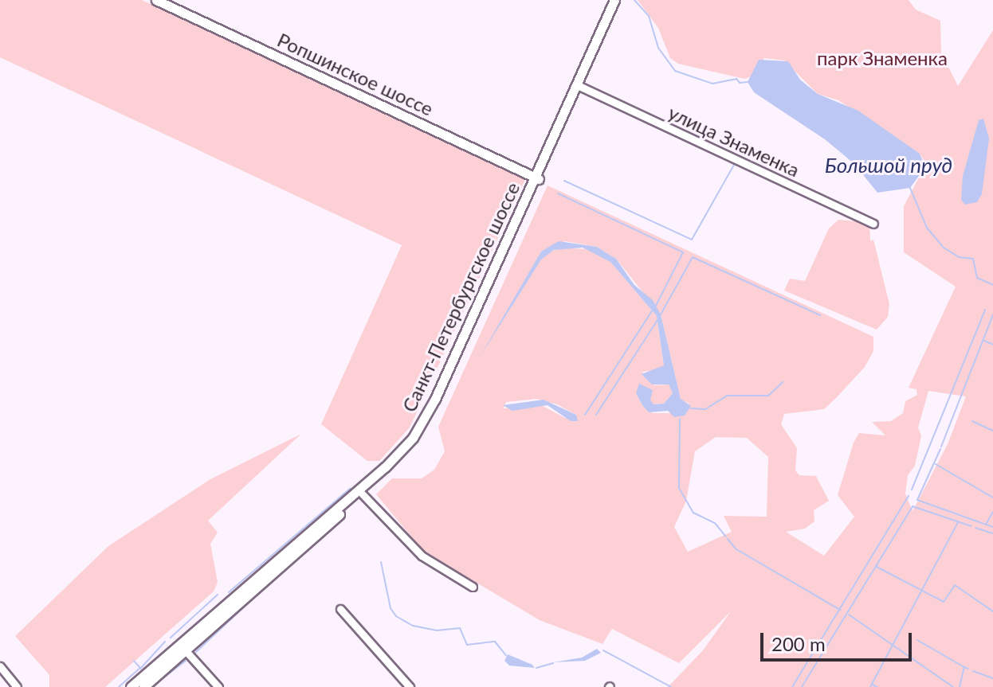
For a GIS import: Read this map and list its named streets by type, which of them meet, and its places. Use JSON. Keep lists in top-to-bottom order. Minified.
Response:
{"streets":{"main road":["Ропшинское шоссе","Санкт-Петербургское шоссе"],"street":["улица Знаменка"]},"crossings":[["Ропшинское шоссе","Санкт-Петербургское шоссе"],["улица Знаменка","Санкт-Петербургское шоссе"]],"water":["Большой пруд"],"parks":["парк Знаменка"],"scale_bar":"200 m"}
